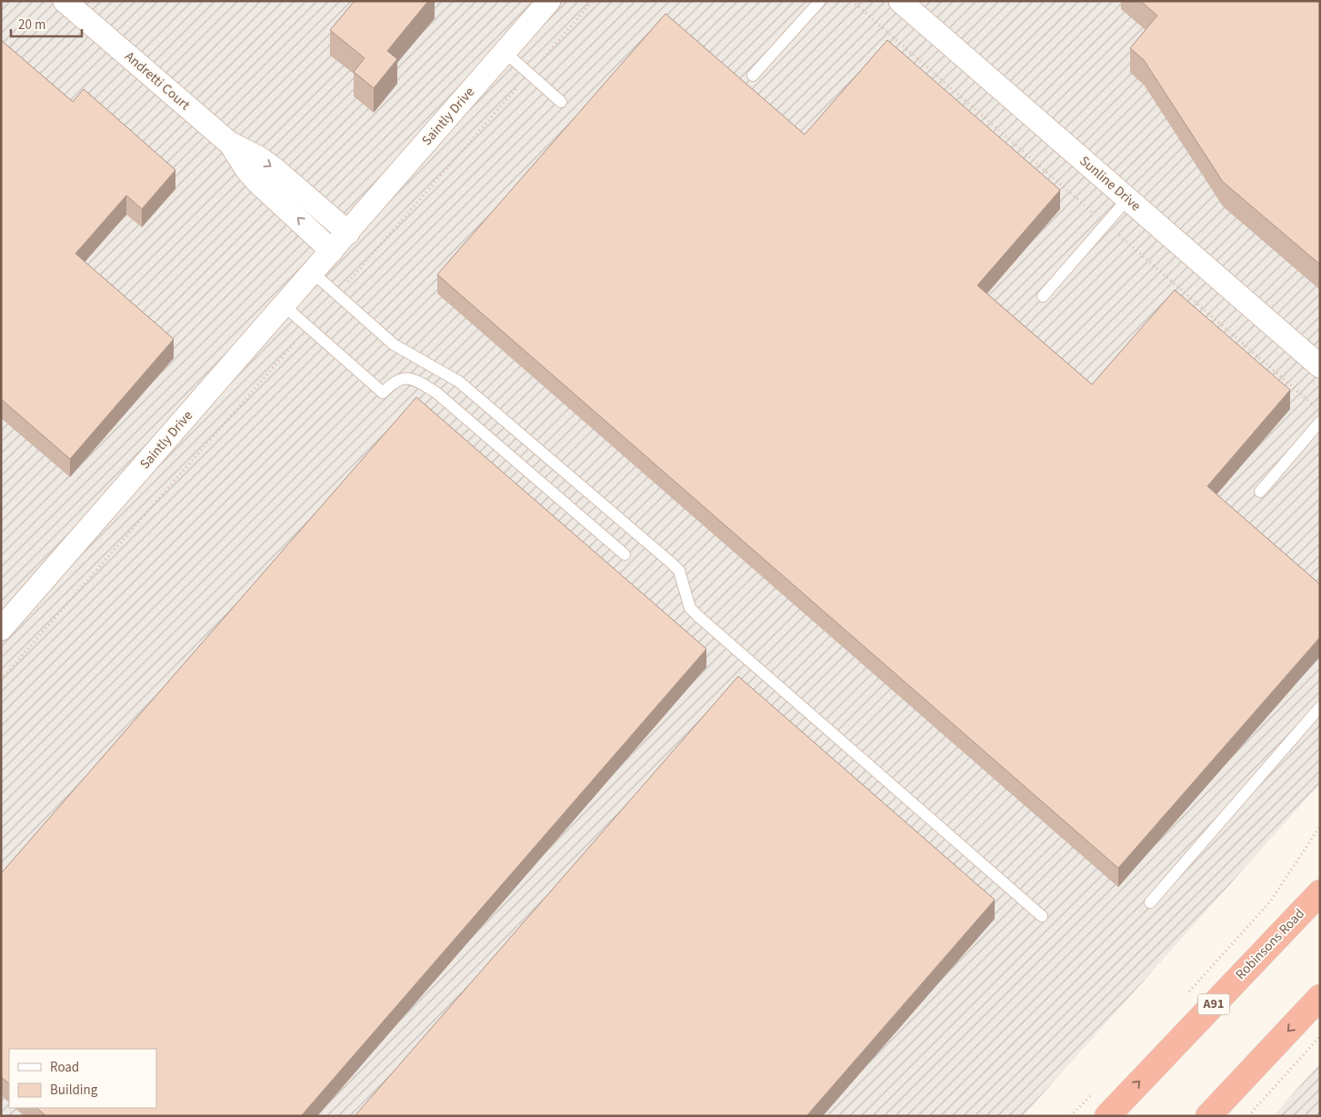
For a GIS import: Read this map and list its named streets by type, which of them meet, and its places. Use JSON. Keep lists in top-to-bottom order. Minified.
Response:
{"streets":{"highway":["Robinsons Road","A91"],"street":["Andretti Court","Saintly Drive","Sunline Drive"]},"legend":["Road","Building"],"scale_bar":"20 m"}
